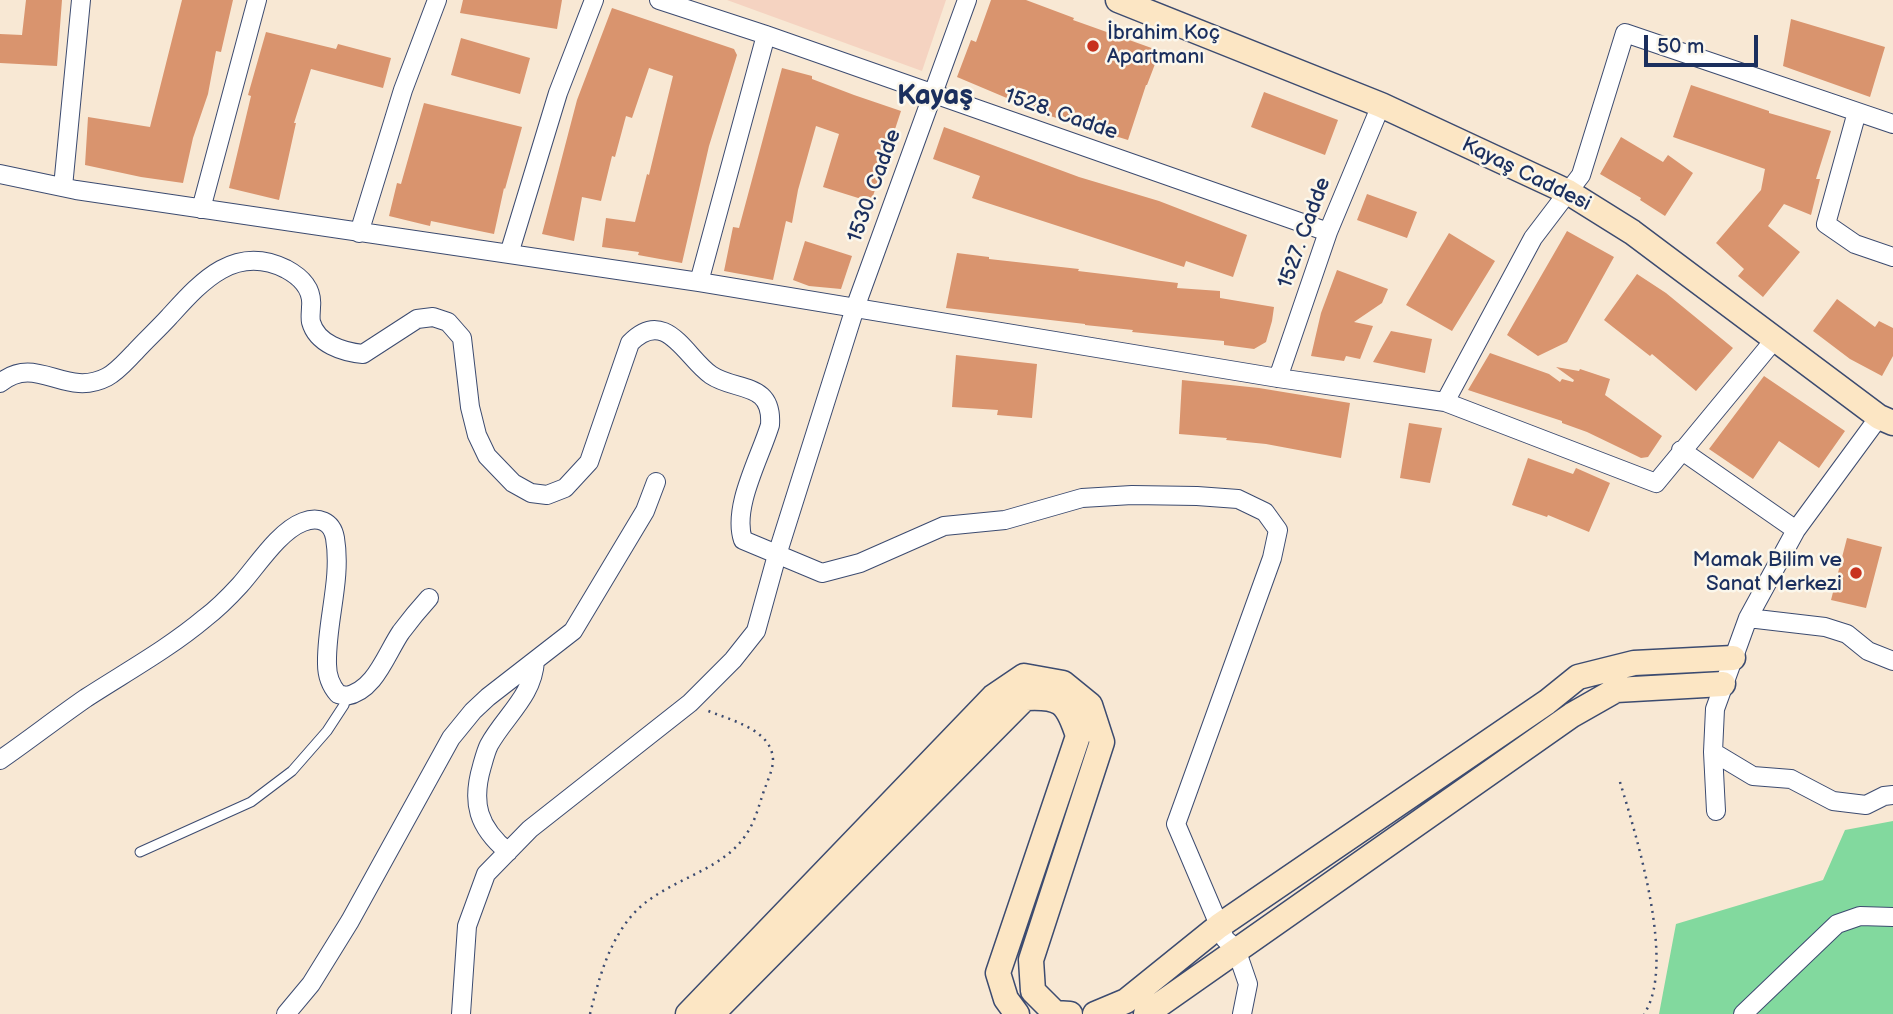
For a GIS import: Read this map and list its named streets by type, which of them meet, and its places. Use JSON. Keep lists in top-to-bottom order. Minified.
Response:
{"streets":{"street":["1528. Cadde","Kayaş Caddesi","1530. Cadde","1527. Cadde"]},"crossings":[["1528. Cadde","1530. Cadde"],["1528. Cadde","1527. Cadde"],["Kayaş Caddesi","1527. Cadde"]],"districts":["Kayaş"],"places":["İbrahim Koç Apartmanı","Mamak Bilim ve Sanat Merkezi"],"scale_bar":"50 m"}
